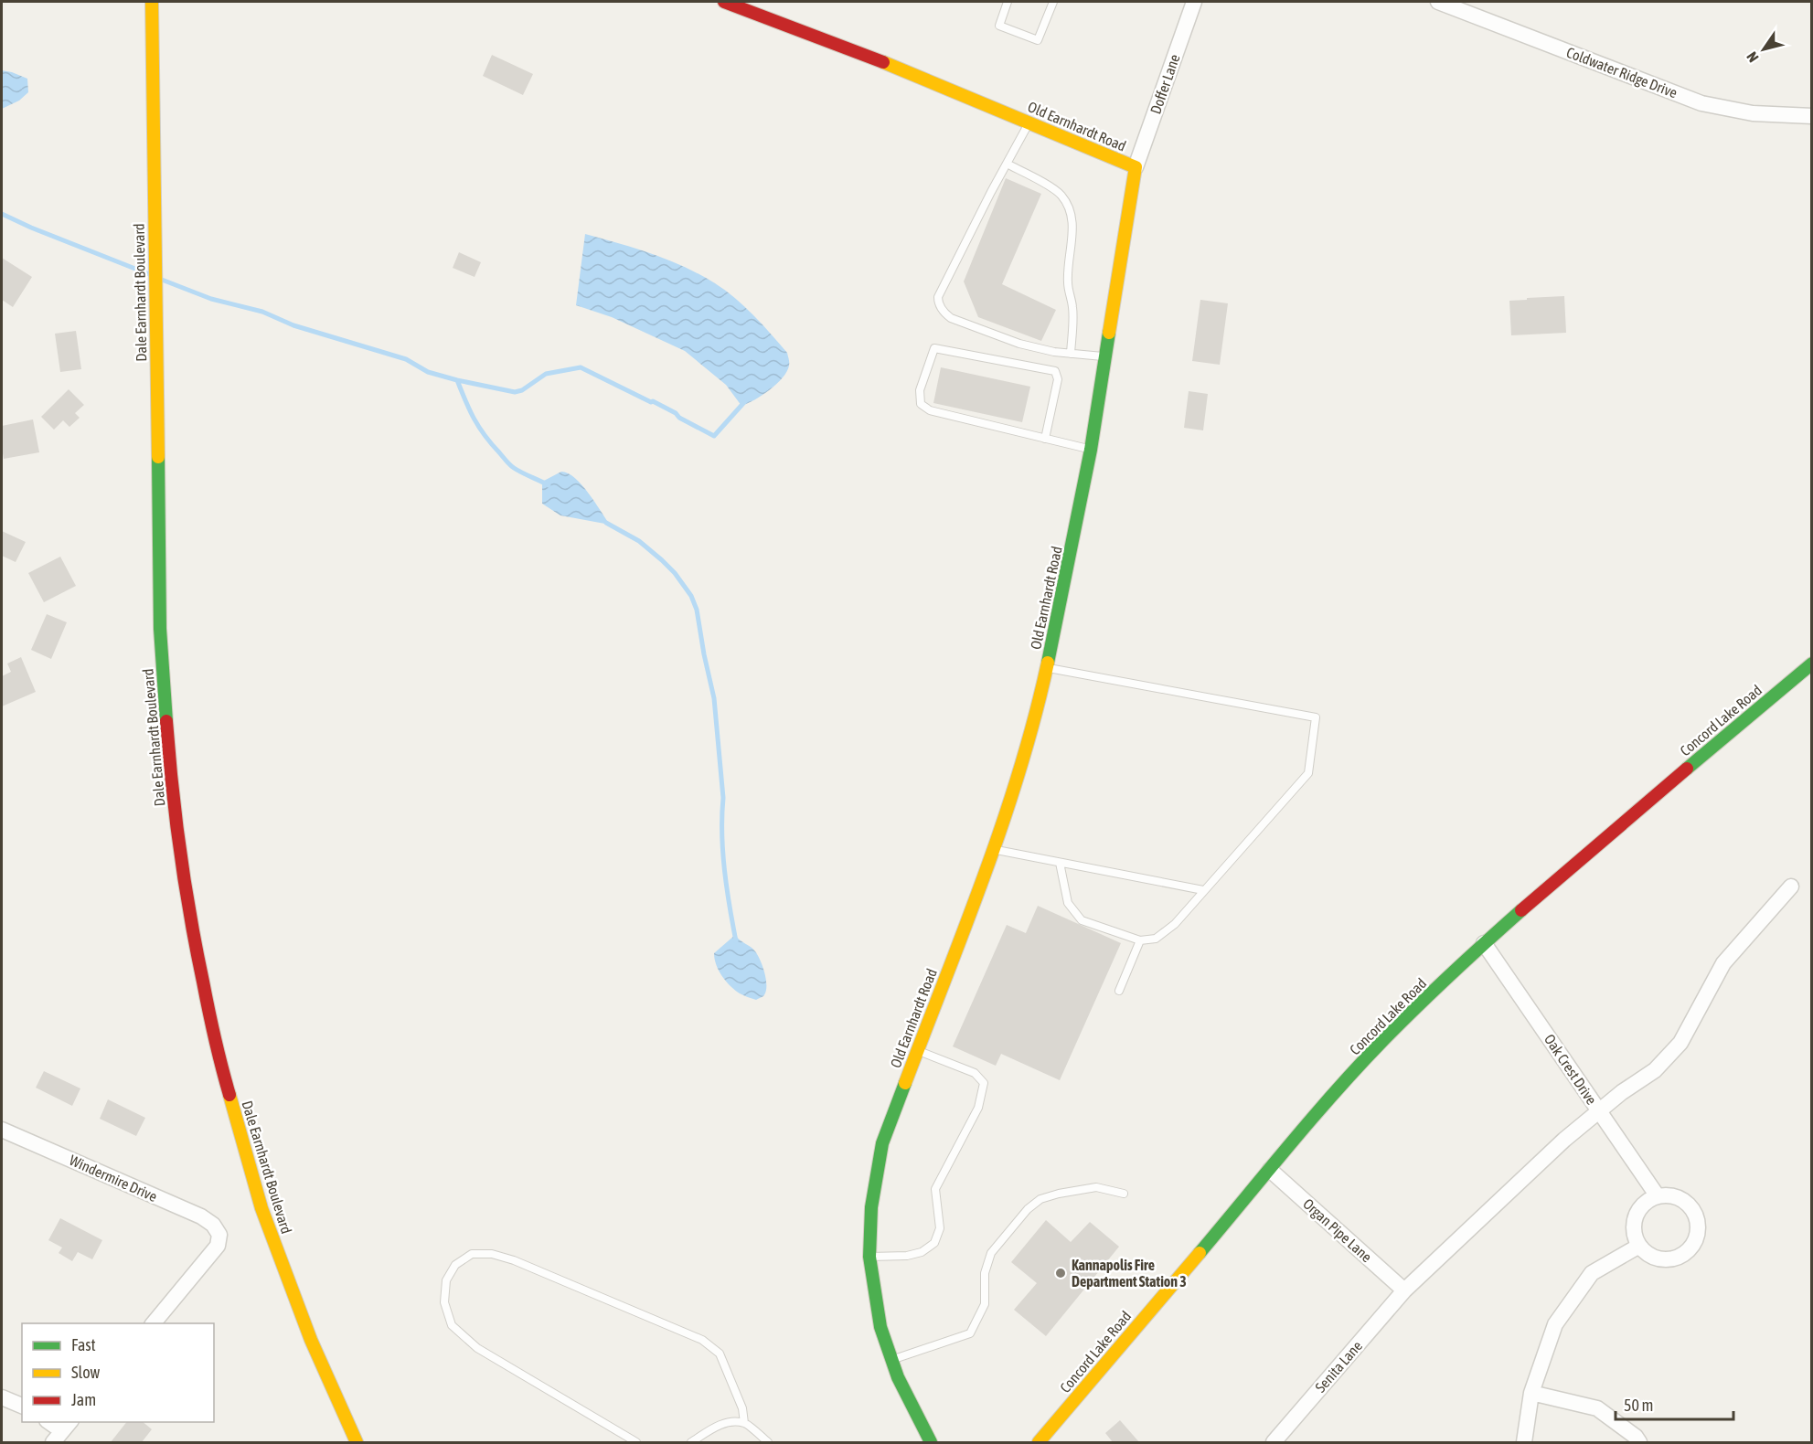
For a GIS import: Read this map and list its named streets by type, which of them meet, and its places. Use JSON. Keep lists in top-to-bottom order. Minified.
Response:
{"streets":{"main road":["Old Earnhardt Road","Dale Earnhardt Boulevard","Concord Lake Road"],"street":["Coldwater Ridge Drive","Doffer Lane","Oak Crest Drive","Windermire Drive","Organ Pipe Lane","Senita Lane"]},"crossings":[["Doffer Lane","Old Earnhardt Road"],["Concord Lake Road","Oak Crest Drive"],["Concord Lake Road","Organ Pipe Lane"],["Oak Crest Drive","Senita Lane"],["Organ Pipe Lane","Senita Lane"]],"places":["Kannapolis Fire Department Station 3"],"legend":["Fast","Slow","Jam"],"scale_bar":"50 m","north":"bottom left"}
